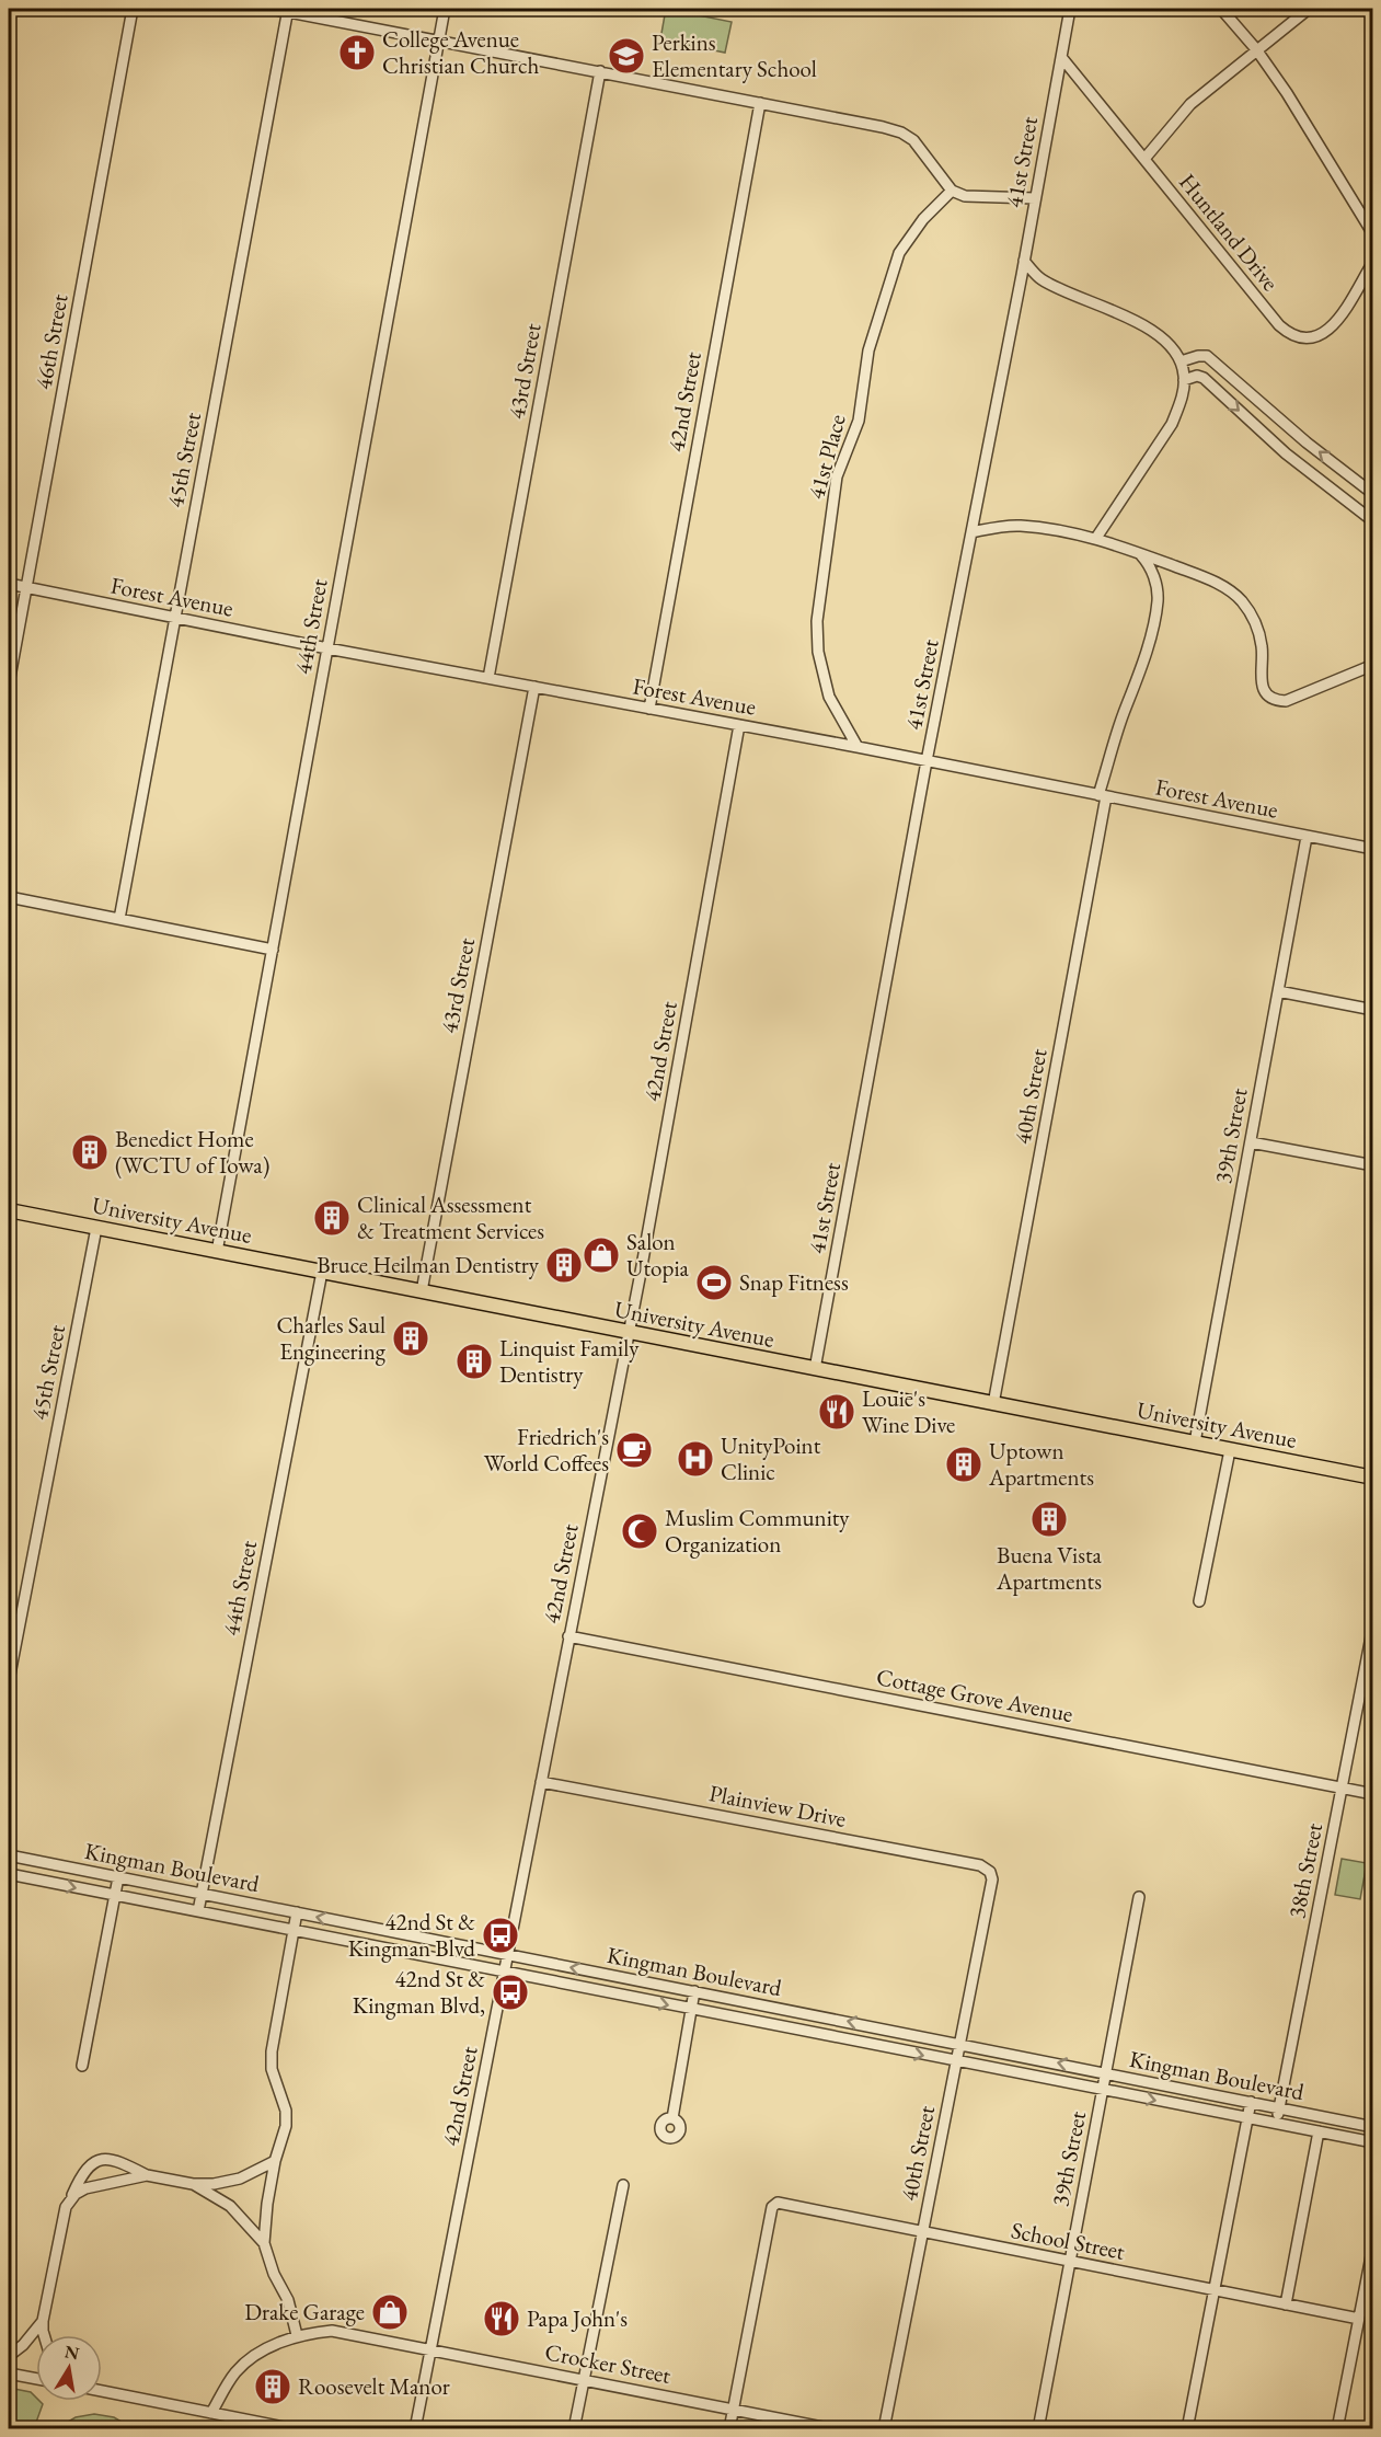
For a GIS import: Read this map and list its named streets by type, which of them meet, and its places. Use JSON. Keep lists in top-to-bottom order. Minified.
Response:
{"streets":{"main road":["University Avenue"],"street":["41st Street","Huntland Drive","46th Street","43rd Street","42nd Street","41st Place","45th Street","Forest Avenue","44th Street","40th Street","39th Street","Cottage Grove Avenue","Plainview Drive","Kingman Boulevard","38th Street","School Street","Crocker Street"]},"crossings":[["41st Street","Huntland Drive"],["41st Street","Forest Avenue"],["41st Street","University Avenue"],["46th Street","Forest Avenue"],["43rd Street","Forest Avenue"],["43rd Street","University Avenue"],["42nd Street","Forest Avenue"],["42nd Street","University Avenue"],["42nd Street","Cottage Grove Avenue"],["42nd Street","Plainview Drive"],["42nd Street","Kingman Boulevard"],["42nd Street","Crocker Street"],["41st Place","Forest Avenue"],["45th Street","Forest Avenue"],["45th Street","University Avenue"],["Forest Avenue","44th Street"],["Forest Avenue","40th Street"],["Forest Avenue","39th Street"],["44th Street","University Avenue"],["44th Street","Kingman Boulevard"],["40th Street","University Avenue"],["40th Street","Plainview Drive"],["40th Street","Kingman Boulevard"],["40th Street","School Street"],["39th Street","University Avenue"],["39th Street","Kingman Boulevard"],["39th Street","School Street"],["Cottage Grove Avenue","38th Street"],["Kingman Boulevard","38th Street"],["School Street","Crocker Street"]],"places":{"church":["College Avenue Christian Church"],"school or university":["Perkins Elementary School"],"building":["Benedict Home (WCTU of Iowa)","Clinical Assessment & Treatment Services","Bruce Heilman Dentistry","Charles Saul Engineering","Linquist Family Dentistry","Uptown Apartments","Buena Vista Apartments","Roosevelt Manor"],"shop":["Salon Utopia","Drake Garage"],"sports":["Snap Fitness"],"restaurant":["Louie's Wine Dive","Papa John's"],"cafe":["Friedrich's World Coffees"],"hospital":["UnityPoint Clinic"],"mosque":["Muslim Community Organization"],"bus stop":["42nd St & Kingman Blvd","42nd St & Kingman Blvd,"]},"north":"top"}
